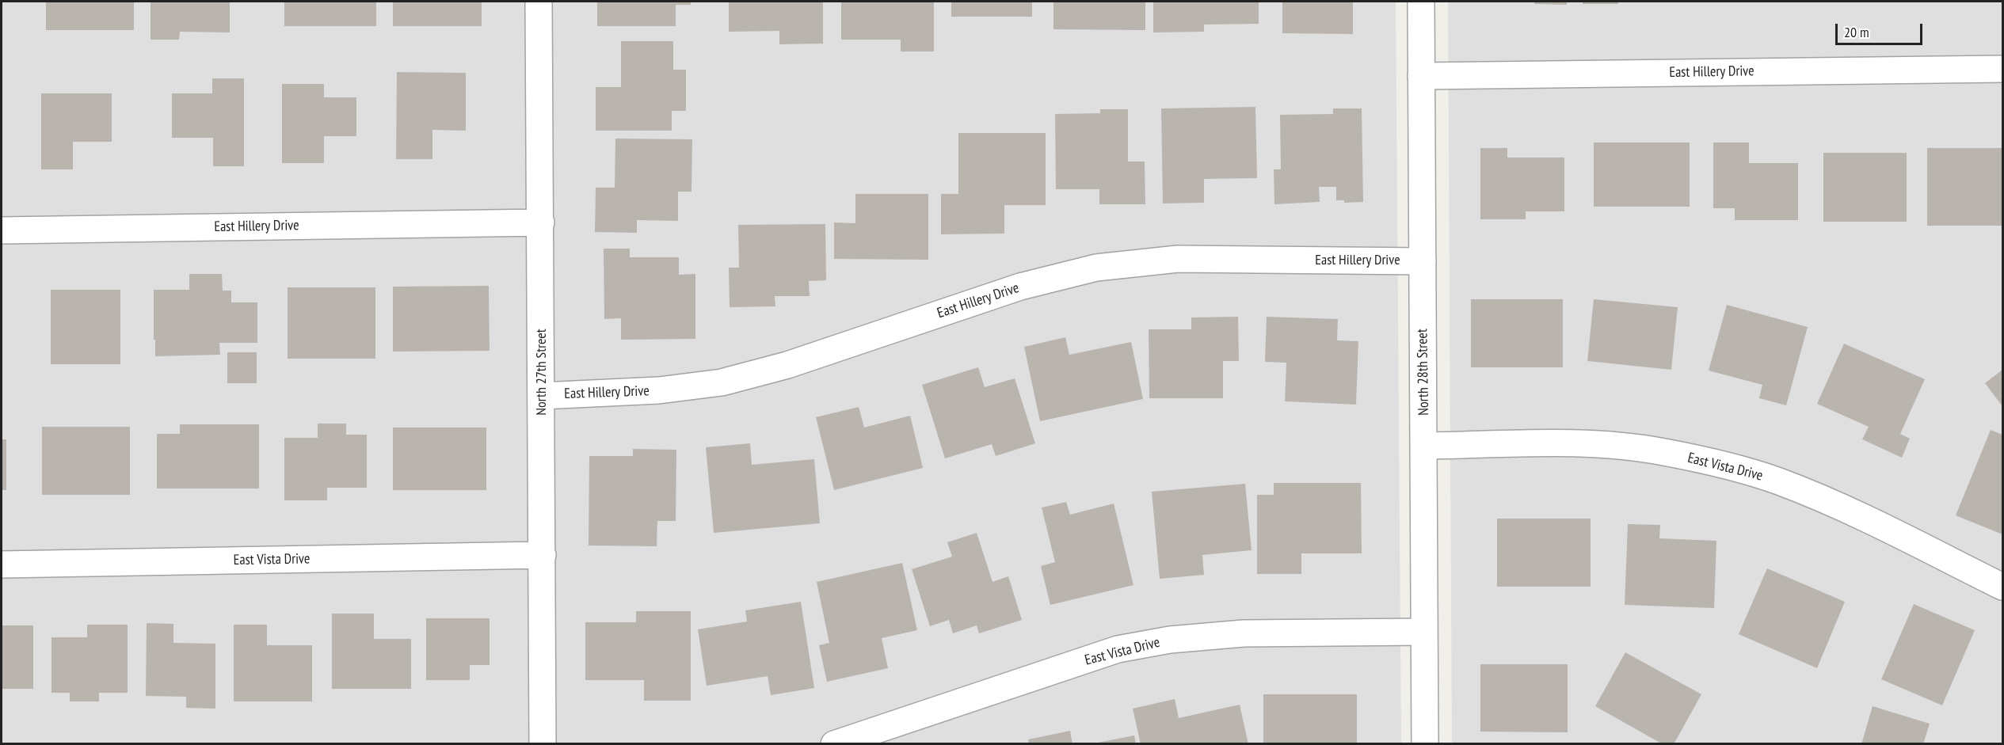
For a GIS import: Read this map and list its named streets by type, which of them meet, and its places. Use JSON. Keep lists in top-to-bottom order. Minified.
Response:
{"streets":{"street":["East Hillery Drive","North 27th Street","North 28th Street","East Vista Drive"]},"crossings":[["East Hillery Drive","North 27th Street"],["East Hillery Drive","North 28th Street"],["North 27th Street","East Vista Drive"],["North 28th Street","East Vista Drive"]],"scale_bar":"20 m"}
